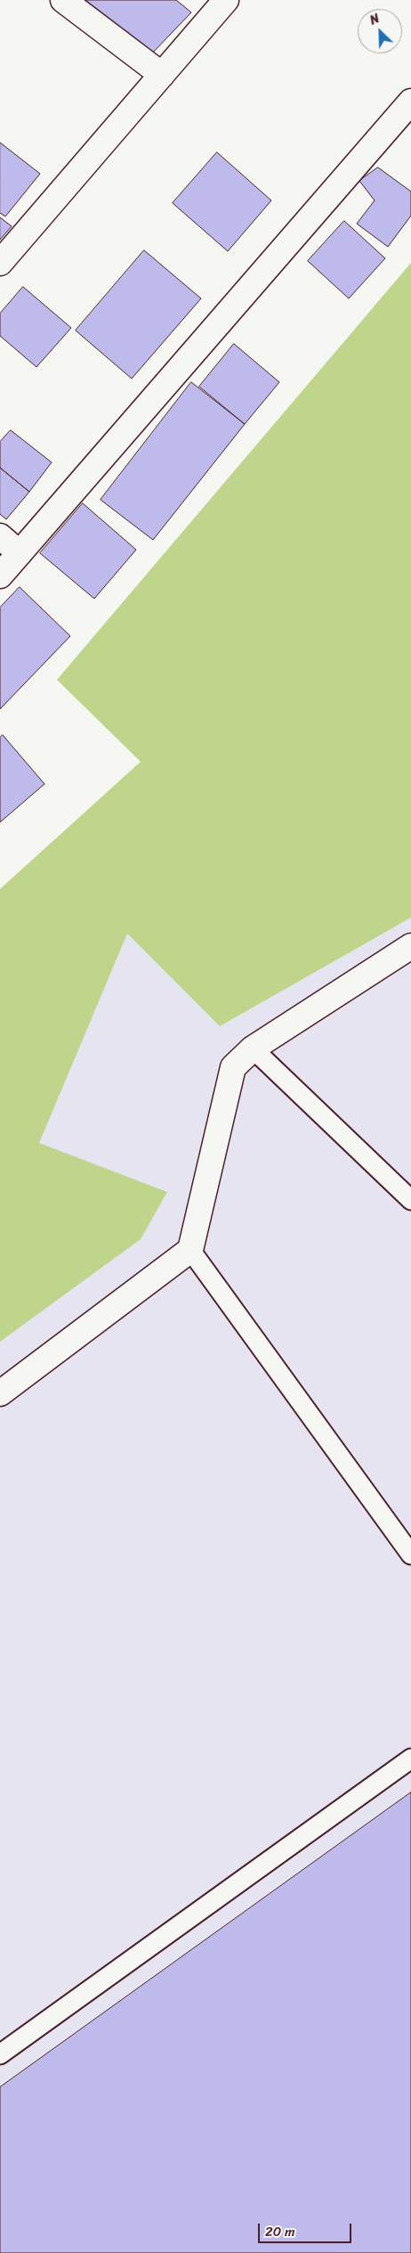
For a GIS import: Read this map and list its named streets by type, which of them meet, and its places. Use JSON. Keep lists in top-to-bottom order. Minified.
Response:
{"scale_bar":"20 m","north":"top left"}
